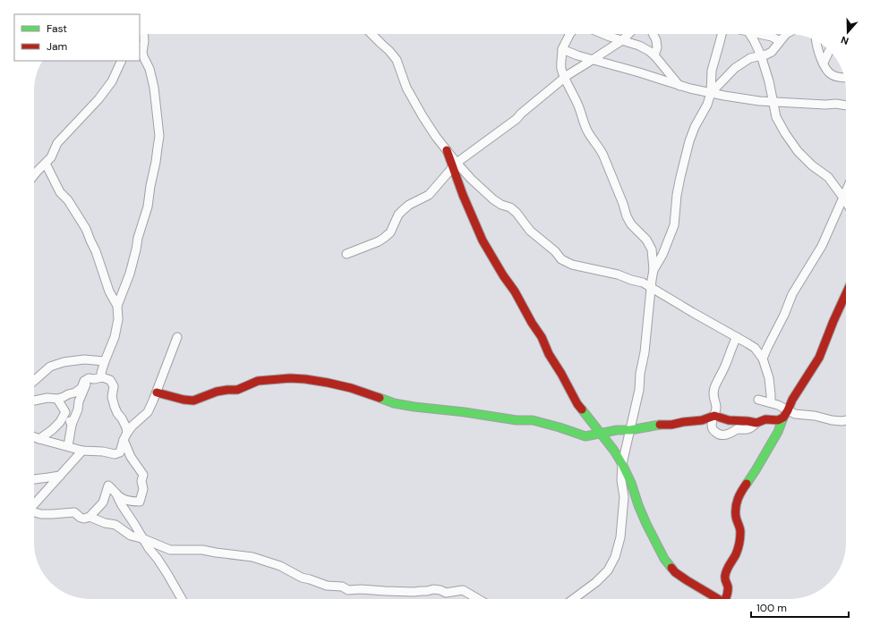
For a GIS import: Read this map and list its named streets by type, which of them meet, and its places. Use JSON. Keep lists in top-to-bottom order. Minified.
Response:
{"legend":["Fast","Jam"],"scale_bar":"100 m","north":"bottom"}
